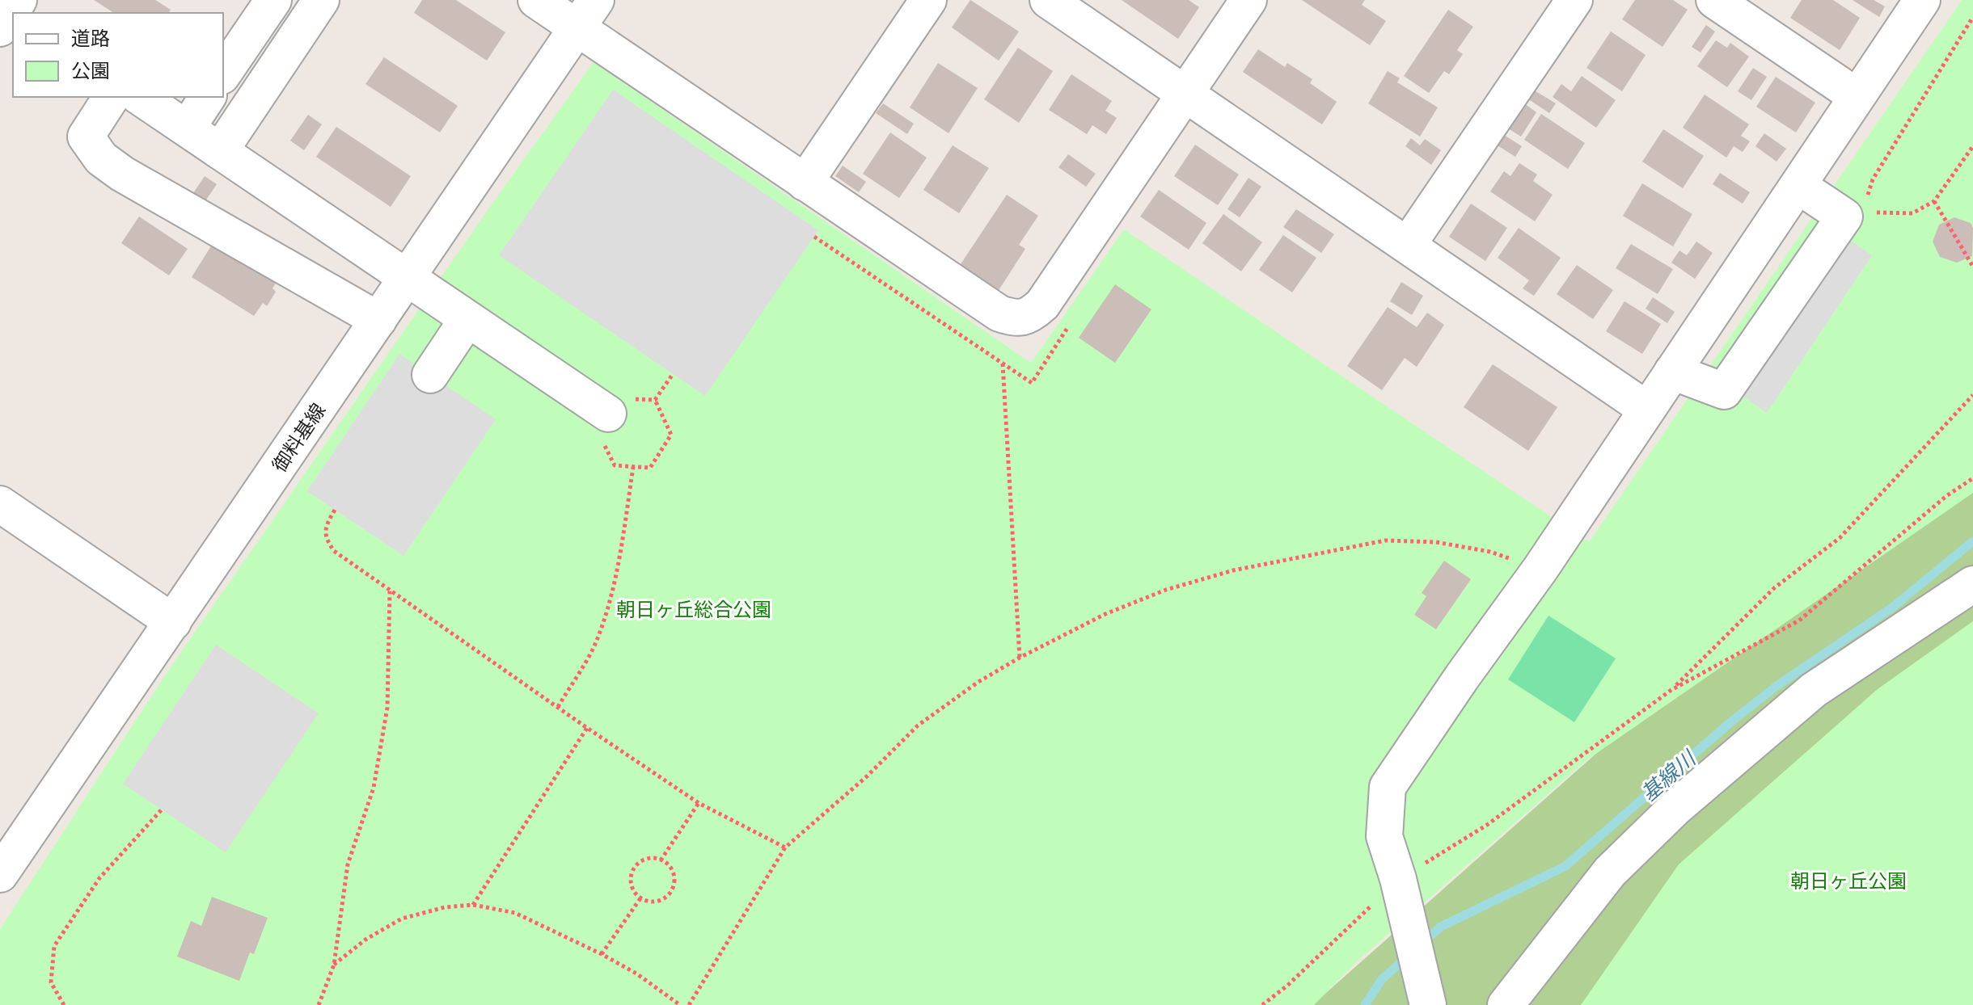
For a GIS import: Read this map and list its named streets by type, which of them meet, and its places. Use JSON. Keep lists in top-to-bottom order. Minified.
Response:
{"streets":{"street":["御料基線"]},"water":["基線川"],"parks":["朝日ヶ丘総合公園","朝日ヶ丘公園"],"legend":["道路","公園"]}
